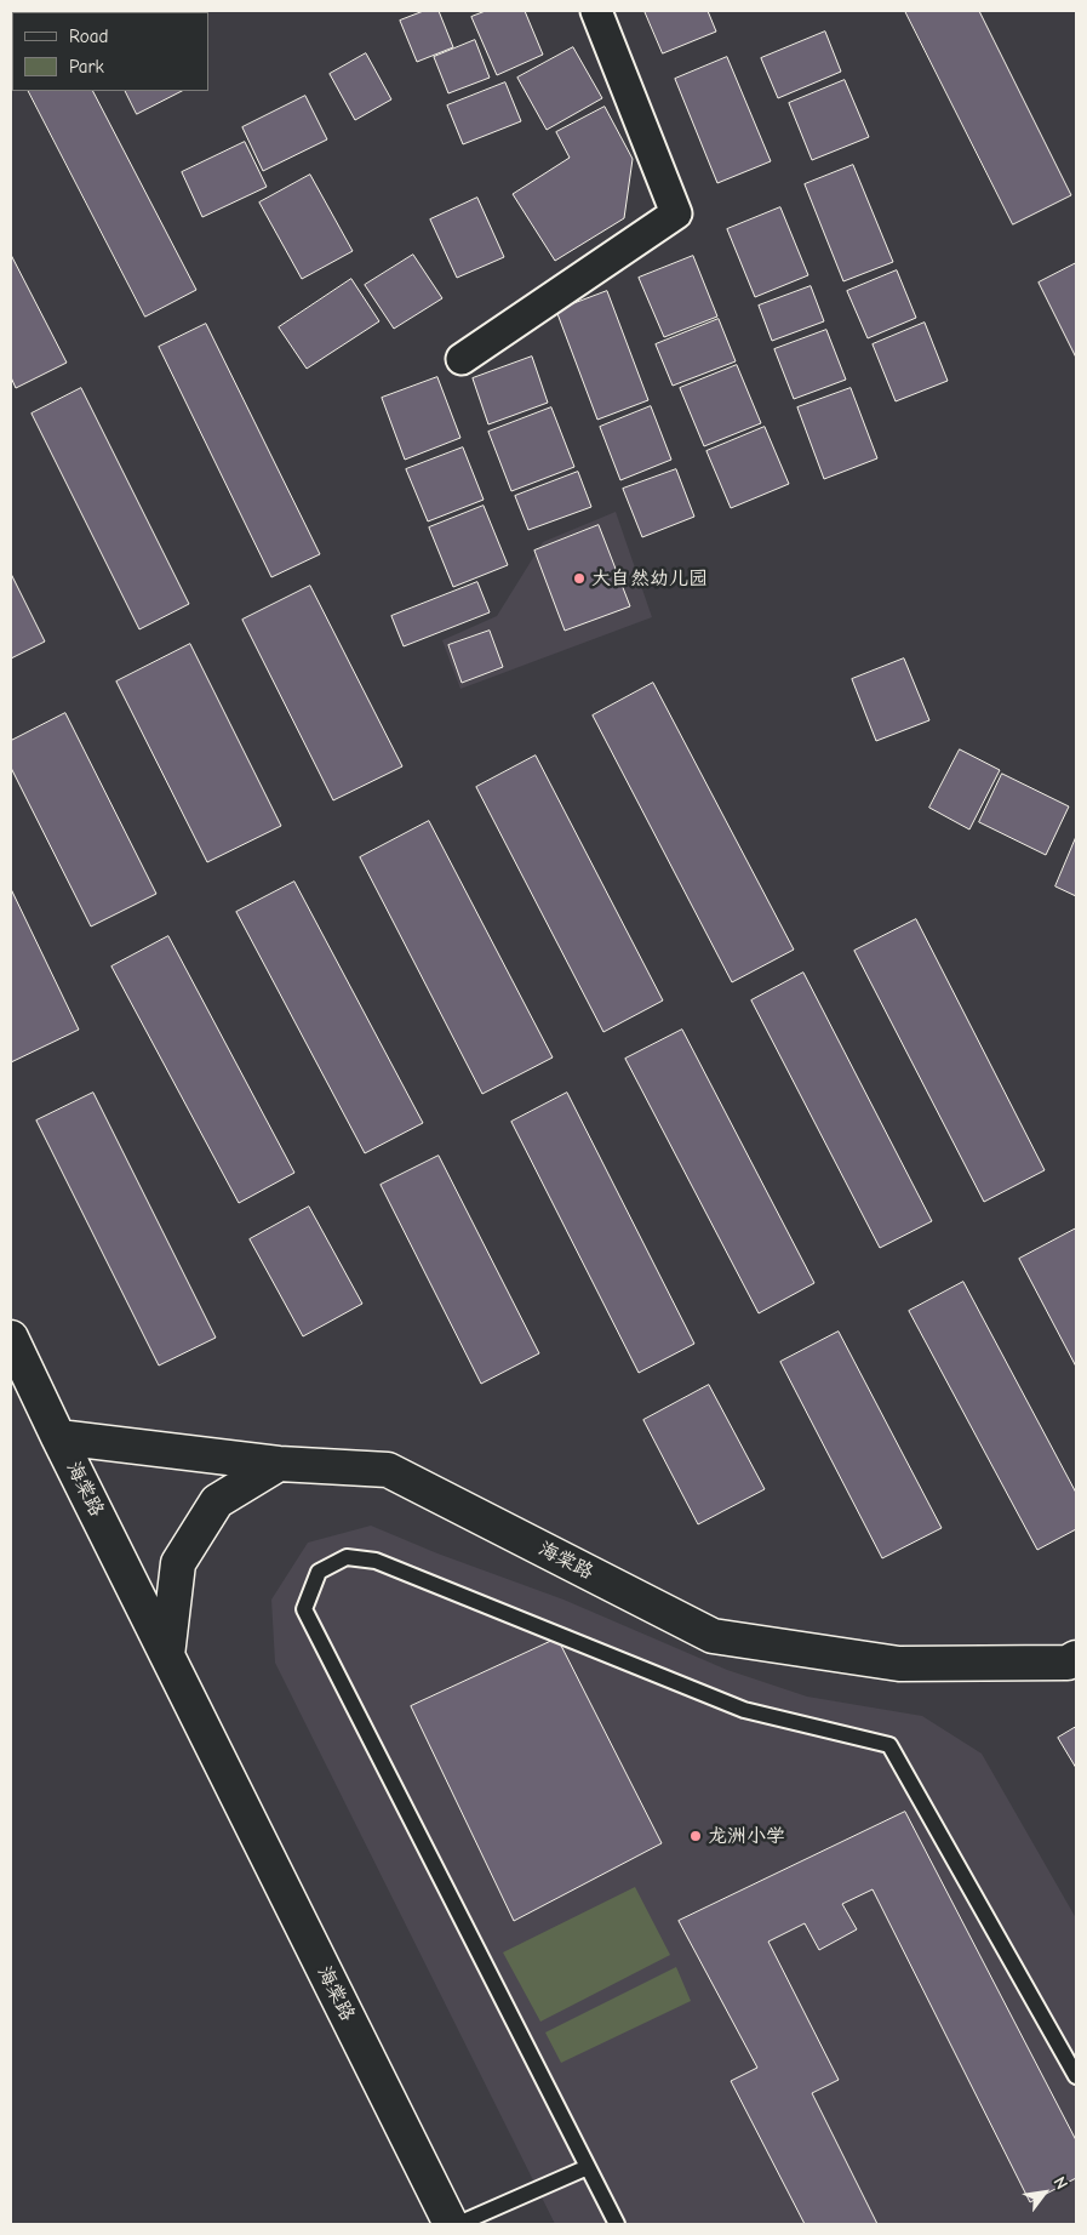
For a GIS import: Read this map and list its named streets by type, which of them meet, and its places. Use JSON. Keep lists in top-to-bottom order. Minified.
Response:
{"streets":{"street":["海棠路"]},"places":["大自然幼儿园","龙洲小学"],"legend":["Road","Park"],"north":"top right"}
